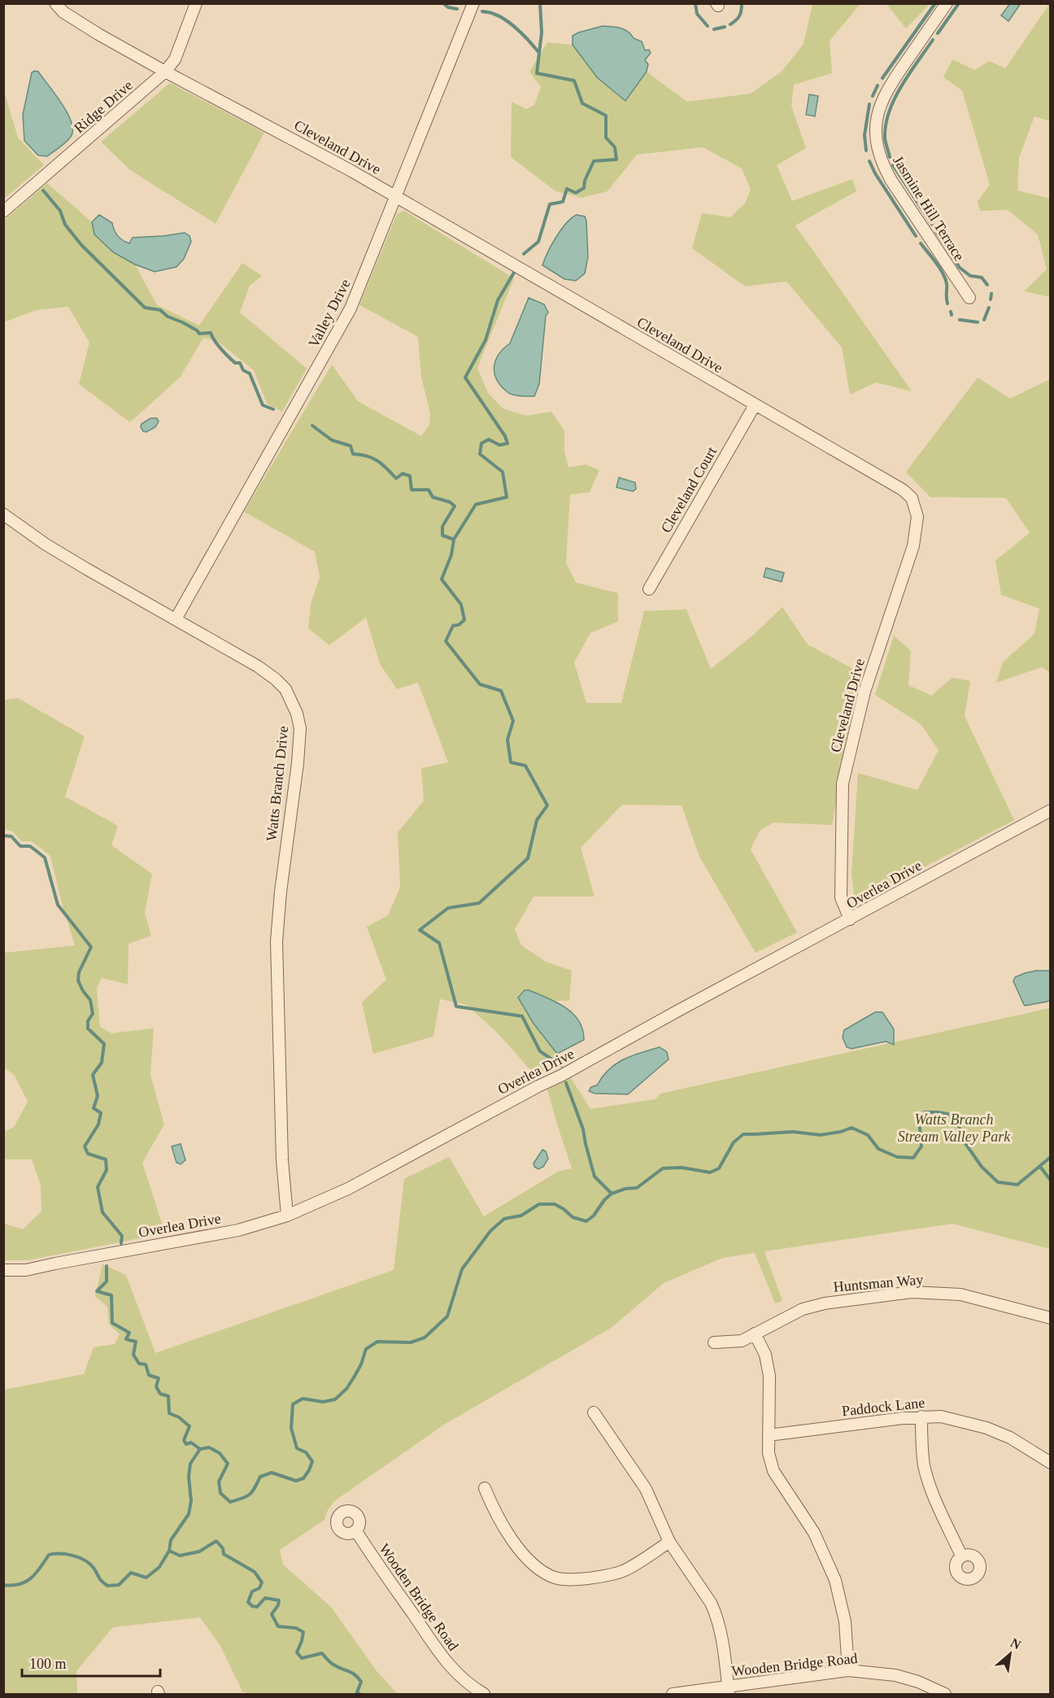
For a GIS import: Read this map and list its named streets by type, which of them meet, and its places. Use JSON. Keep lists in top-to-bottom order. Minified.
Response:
{"streets":{"street":["Ridge Drive","Cleveland Drive","Jasmine Hill Terrace","Valley Drive","Cleveland Court","Watts Branch Drive","Overlea Drive","Huntsman Way","Paddock Lane","Wooden Bridge Road"]},"crossings":[["Ridge Drive","Cleveland Drive"],["Cleveland Drive","Valley Drive"],["Cleveland Drive","Cleveland Court"],["Cleveland Drive","Overlea Drive"],["Valley Drive","Watts Branch Drive"],["Watts Branch Drive","Overlea Drive"]],"parks":["Watts Branch Stream Valley Park"],"scale_bar":"100 m","north":"top right"}
